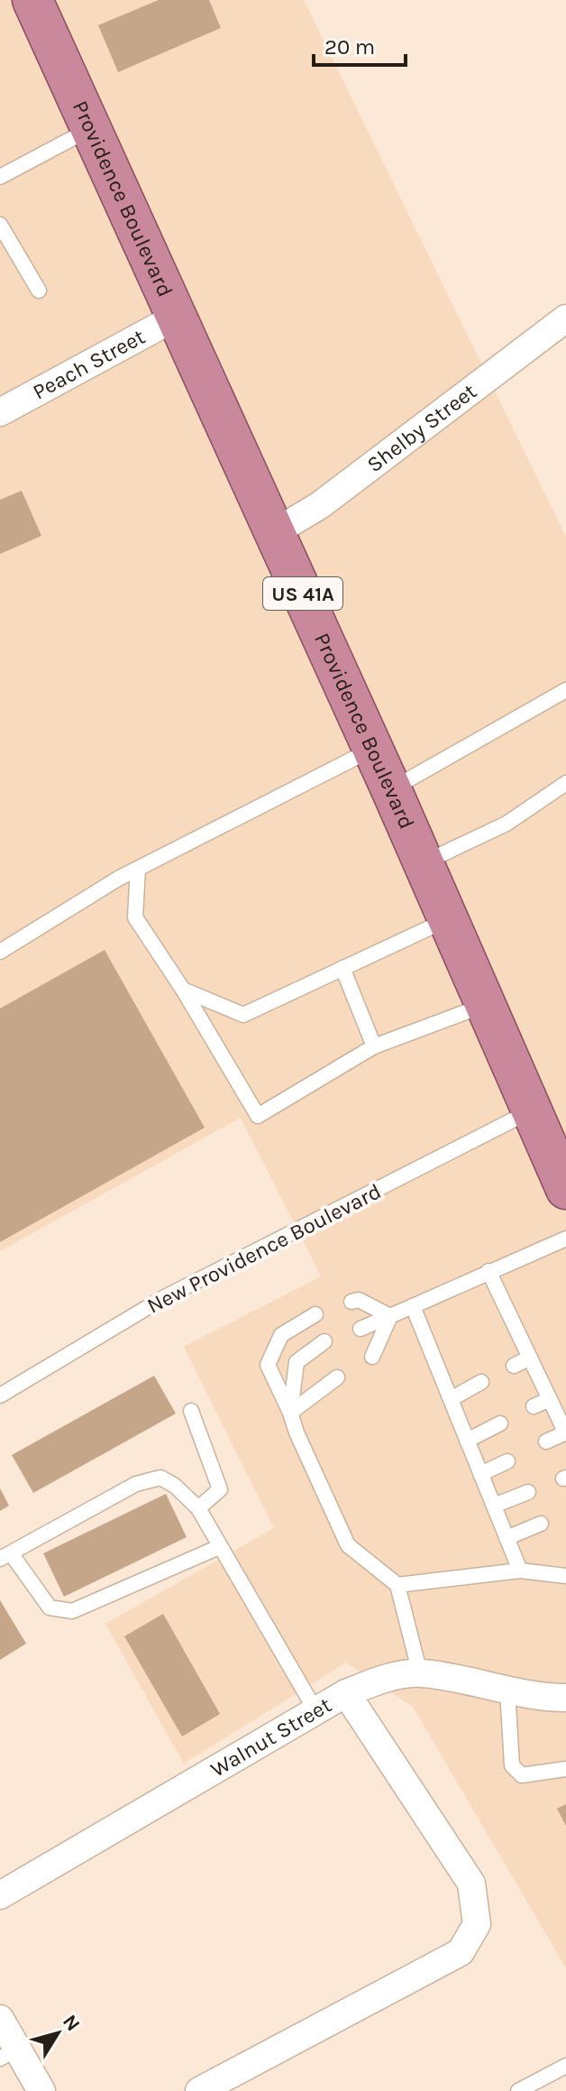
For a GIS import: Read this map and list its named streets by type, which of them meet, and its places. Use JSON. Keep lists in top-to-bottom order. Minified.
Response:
{"streets":{"highway":["Providence Boulevard","US 41A"],"street":["Peach Street","Shelby Street","Walnut Street"],"lane":["New Providence Boulevard"]},"crossings":[["Providence Boulevard","Peach Street"],["Providence Boulevard","Shelby Street"],["Providence Boulevard","New Providence Boulevard"]],"scale_bar":"20 m","north":"top right"}
